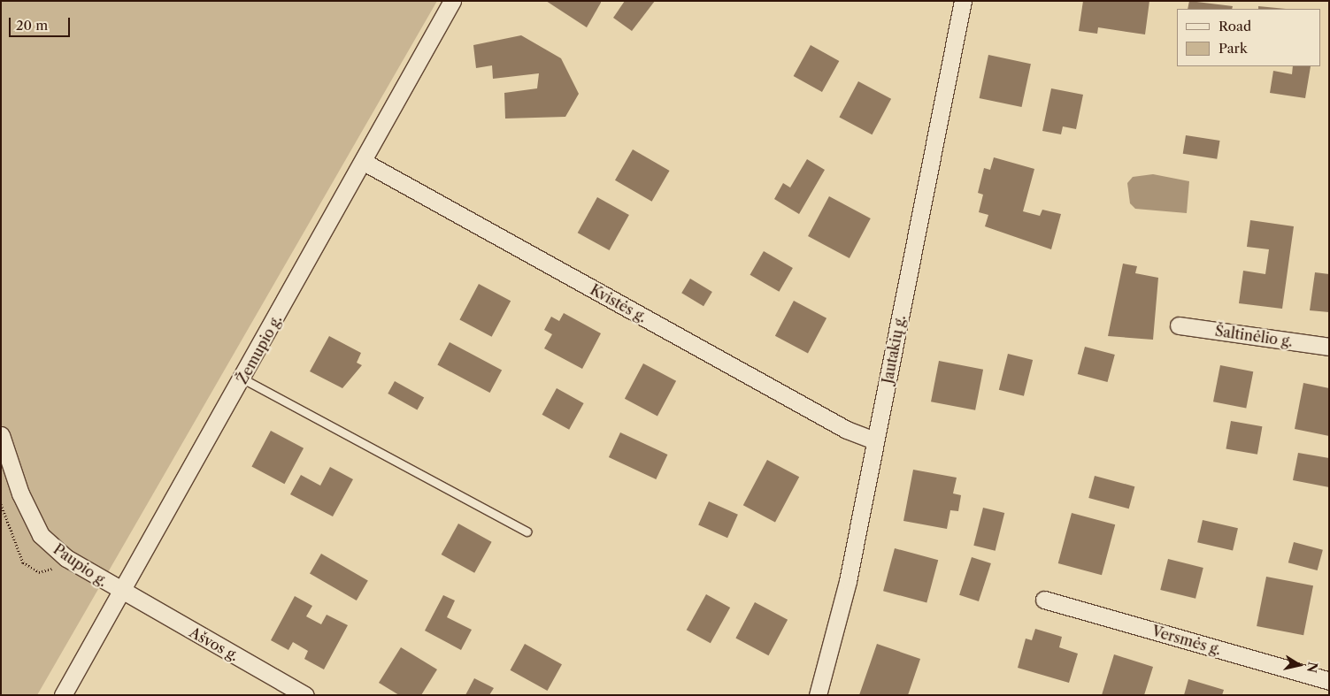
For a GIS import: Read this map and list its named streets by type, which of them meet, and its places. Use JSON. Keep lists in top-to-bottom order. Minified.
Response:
{"streets":{"street":["Kvistės g.","Šaltinėlio g.","Žemupio g.","Jautakių g.","Paupio g.","Versmės g.","Ašvos g."]},"crossings":[["Kvistės g.","Žemupio g."],["Kvistės g.","Jautakių g."],["Žemupio g.","Paupio g."],["Žemupio g.","Ašvos g."],["Paupio g.","Ašvos g."]],"legend":["Road","Park"],"scale_bar":"20 m","north":"right"}
